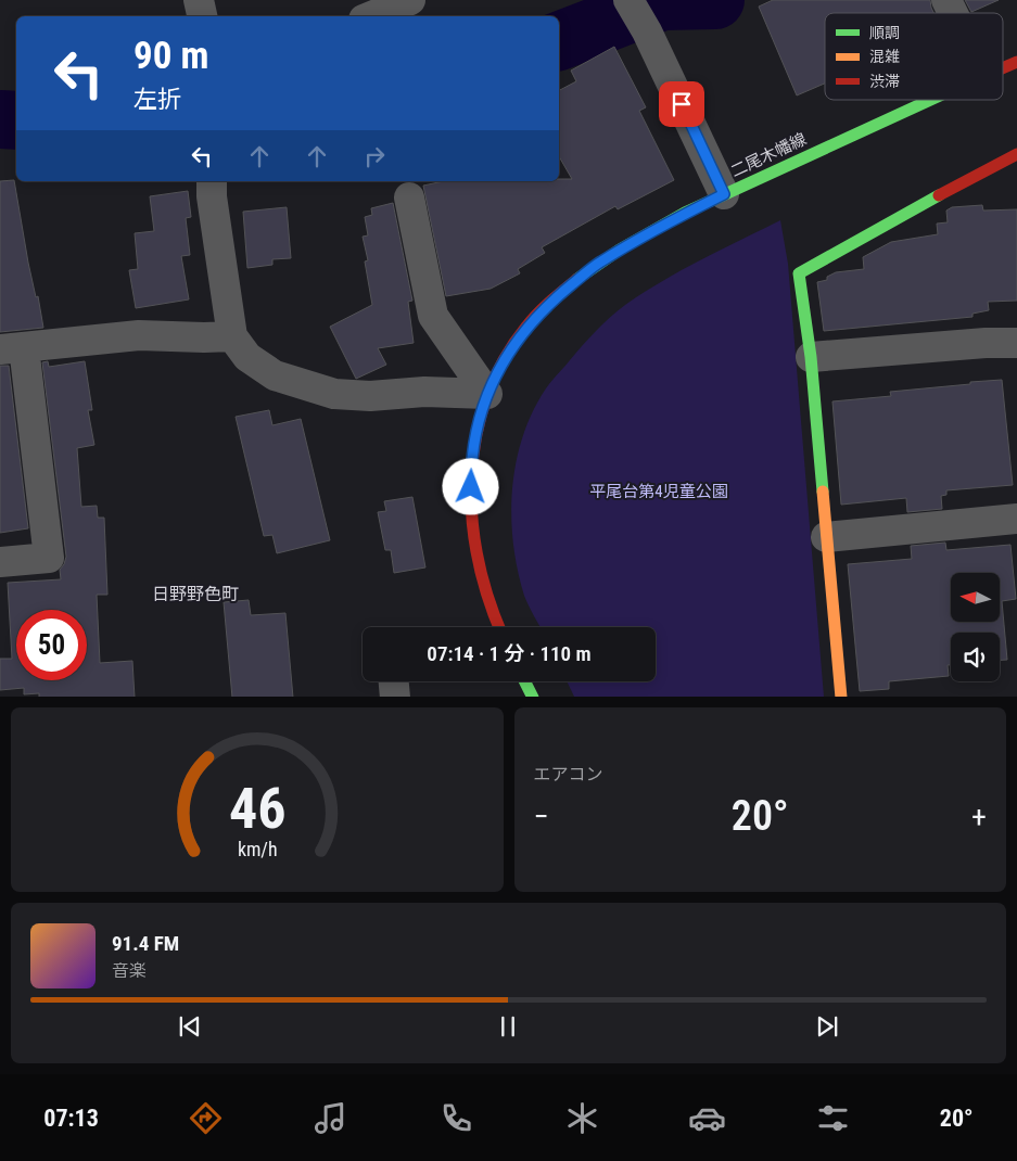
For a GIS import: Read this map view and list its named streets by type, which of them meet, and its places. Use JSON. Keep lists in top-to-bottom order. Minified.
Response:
{"streets":{"main road":["二尾木幡線"]},"districts":["日野野色町"],"parks":["平尾台第4児童公園"],"legend":["順調","混雑","渋滞"],"north":"left","page":{"turn":["90 m","左折"],"limit":"50","trip":"07:14 · 1 分 · 110 m","tile":"エアコン","heat":["−","20°","+"],"song":["91.4 FM","音楽"],"tabs":["07:13","20°"],"gauge":["46","km/h"]}}
